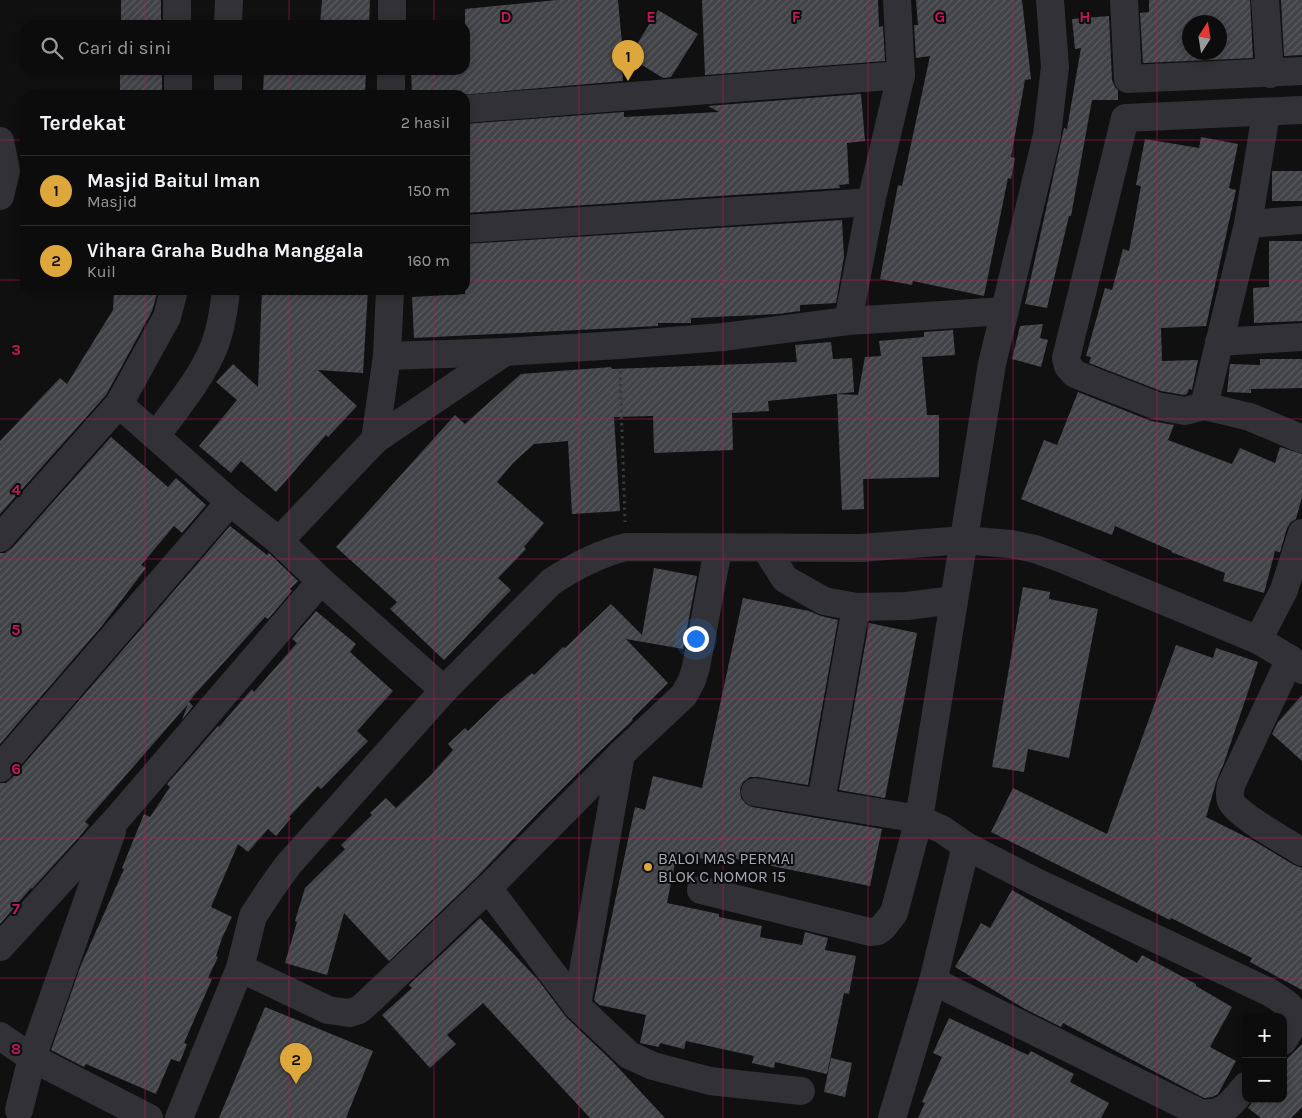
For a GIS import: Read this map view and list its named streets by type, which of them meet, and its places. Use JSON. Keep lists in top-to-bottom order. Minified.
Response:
{"places":["BALOI MAS PERMAI BLOK C NOMOR 15"],"north":"top","page":{"search":"Cari di sini","pins":["1","2"],"heading":["Terdekat","2 hasil"],"list":[{"mark":"1","name":"Masjid Baitul Iman","note":"Masjid","value":"150 m"},{"mark":"2","name":"Vihara Graha Budha Manggala","note":"Kuil","value":"160 m"}],"map_buttons":["+","−"]},"grid":{"columns":["D","E","F","G","H"],"rows":["3","4","5","6","7","8"]}}
